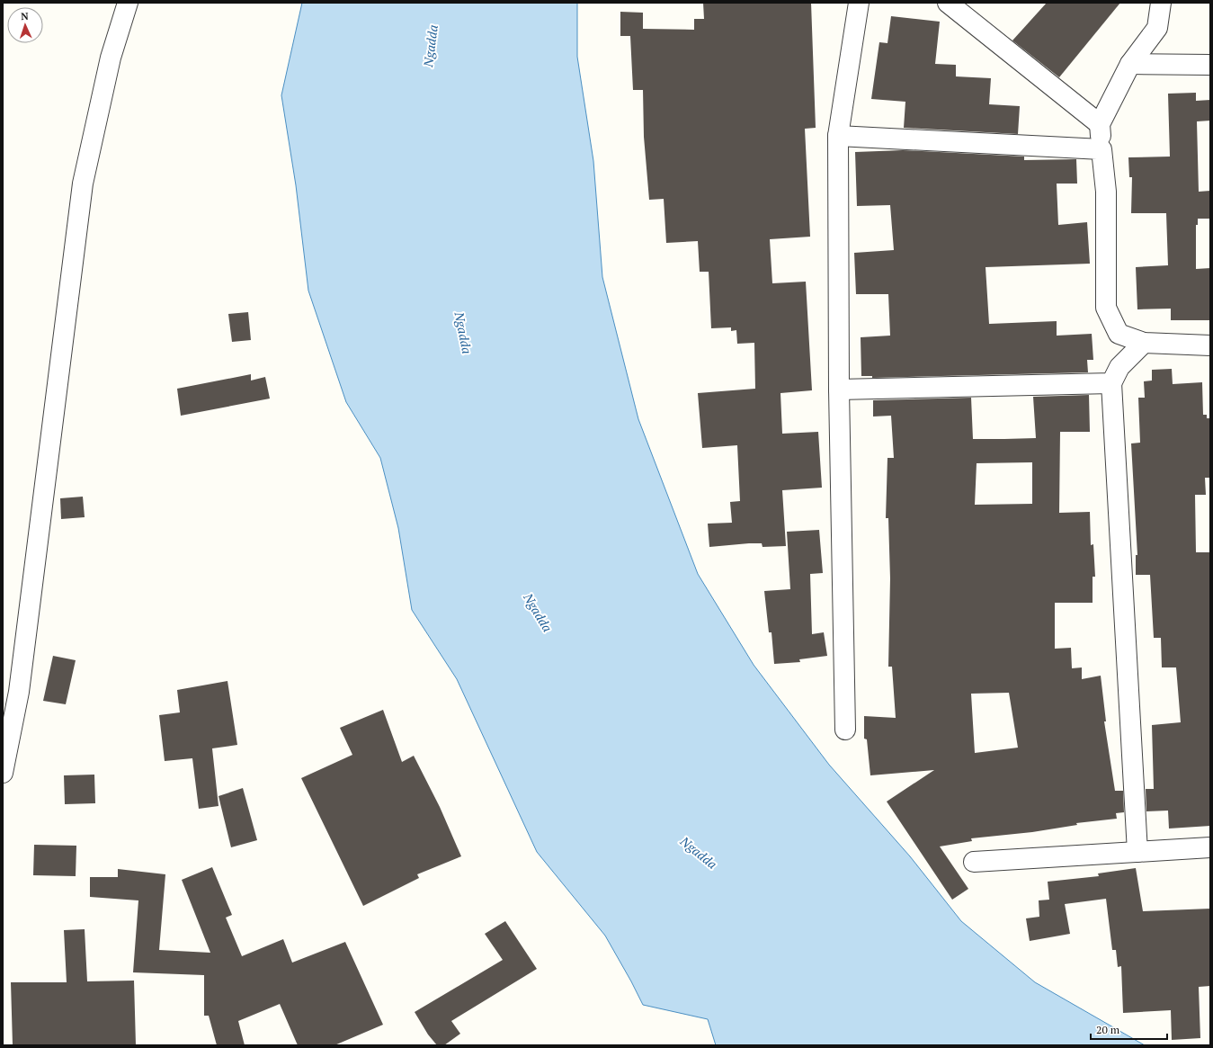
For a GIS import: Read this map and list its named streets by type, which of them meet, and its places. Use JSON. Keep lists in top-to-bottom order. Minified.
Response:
{"water":["Ngadda"],"scale_bar":"20 m","north":"top"}
